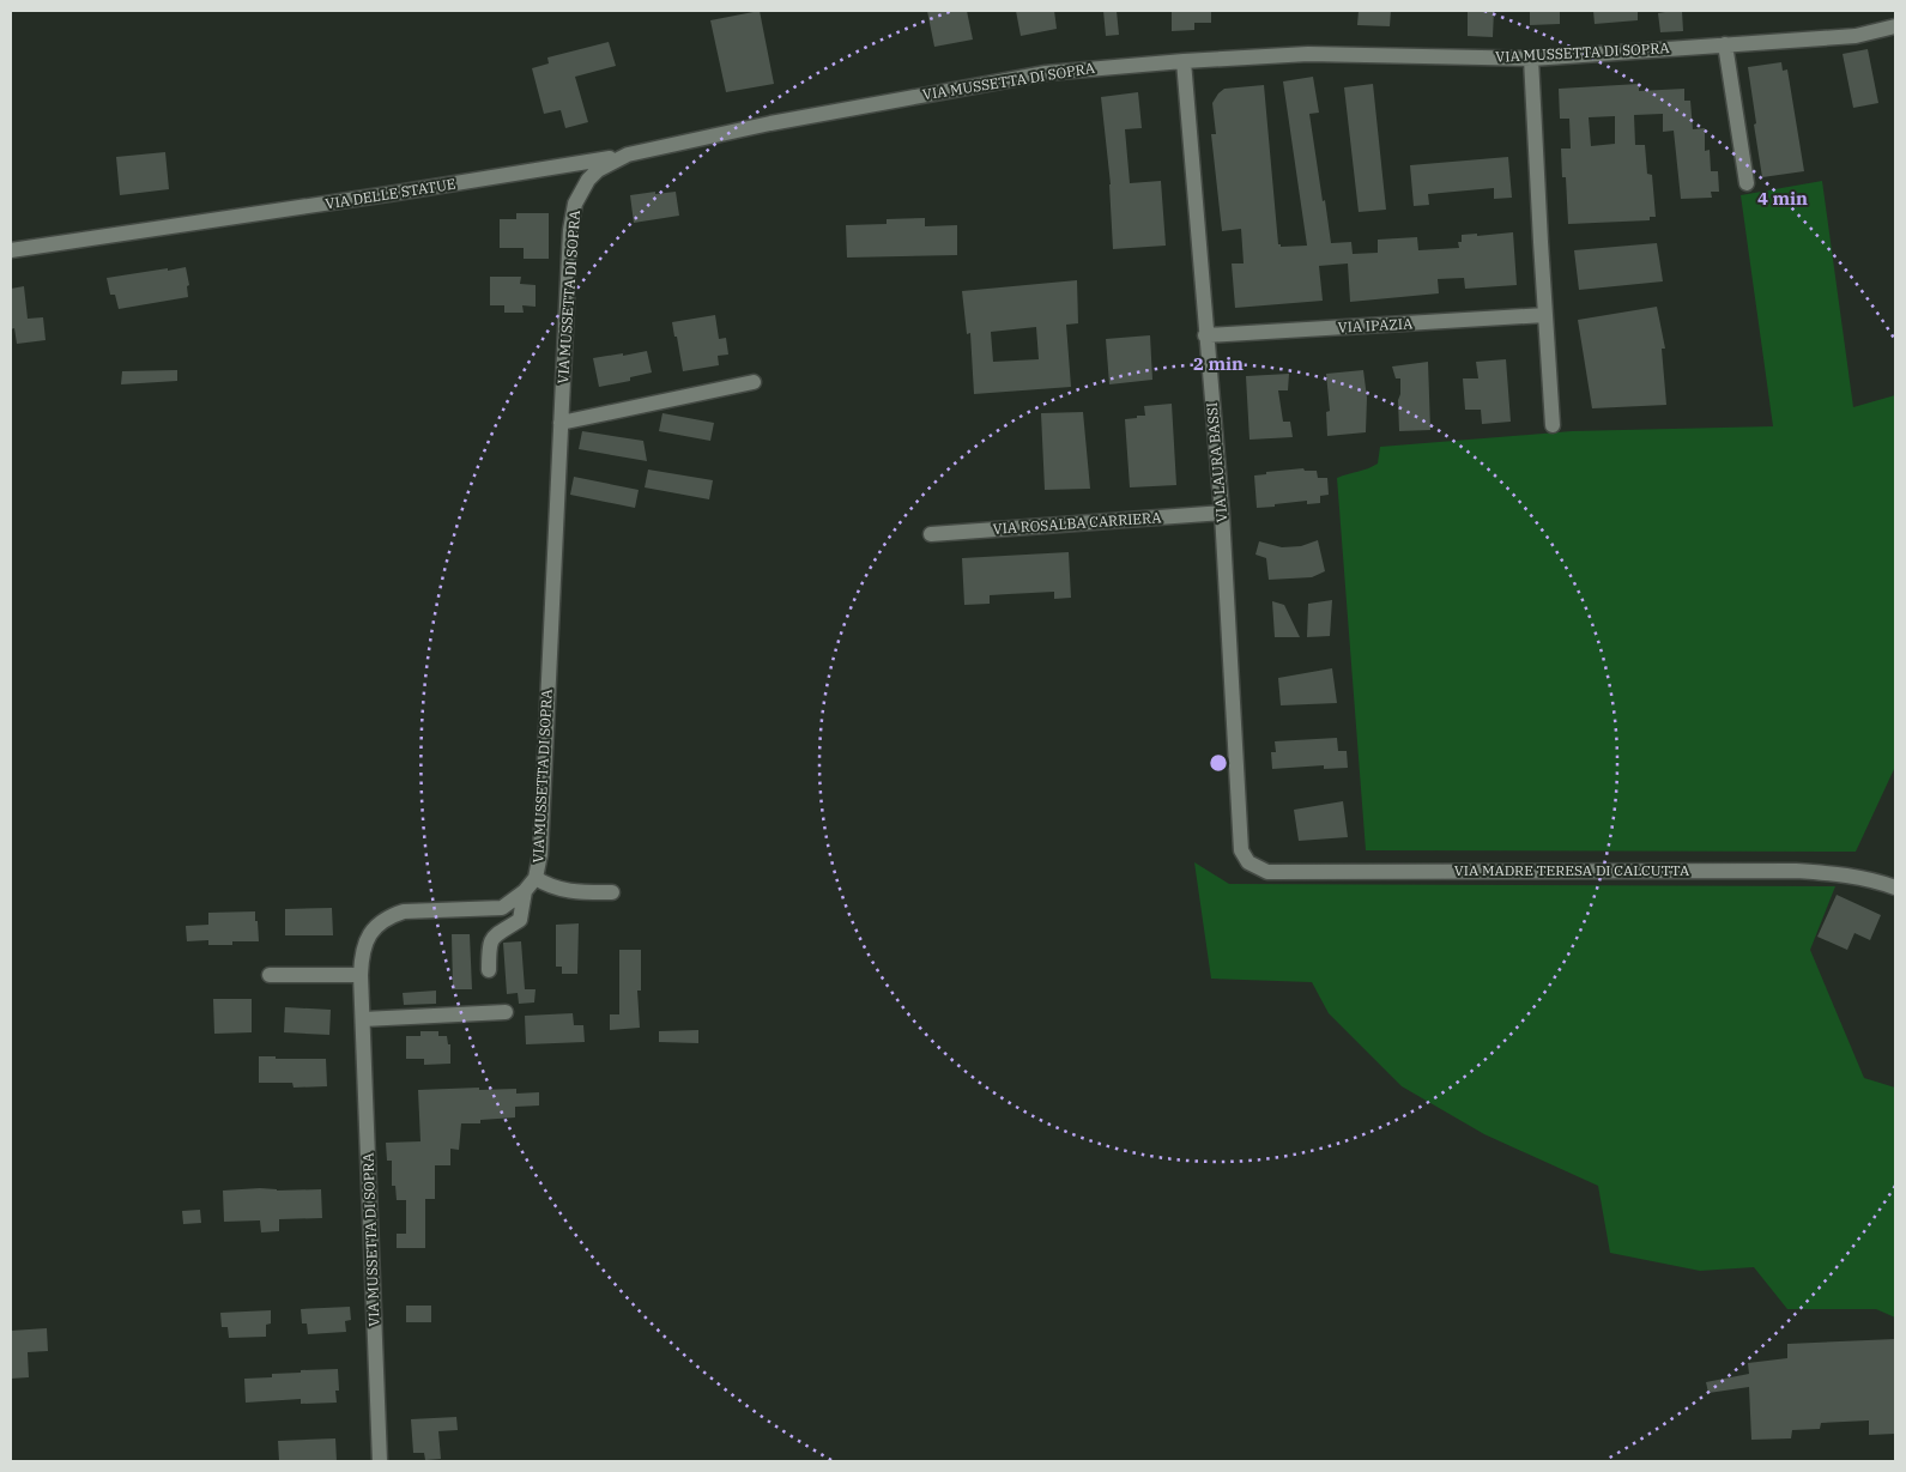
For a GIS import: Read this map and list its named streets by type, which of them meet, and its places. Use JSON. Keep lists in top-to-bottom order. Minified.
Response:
{"streets":{"street":["VIA MUSSETTA DI SOPRA","VIA DELLE STATUE","VIA IPAZIA","VIA LAURA BASSI","VIA ROSALBA CARRIERA","VIA MADRE TERESA DI CALCUTTA"]},"crossings":[["VIA MUSSETTA DI SOPRA","VIA DELLE STATUE"],["VIA MUSSETTA DI SOPRA","VIA LAURA BASSI"],["VIA IPAZIA","VIA LAURA BASSI"],["VIA LAURA BASSI","VIA ROSALBA CARRIERA"],["VIA LAURA BASSI","VIA MADRE TERESA DI CALCUTTA"]],"rings":["4 min","2 min"]}
